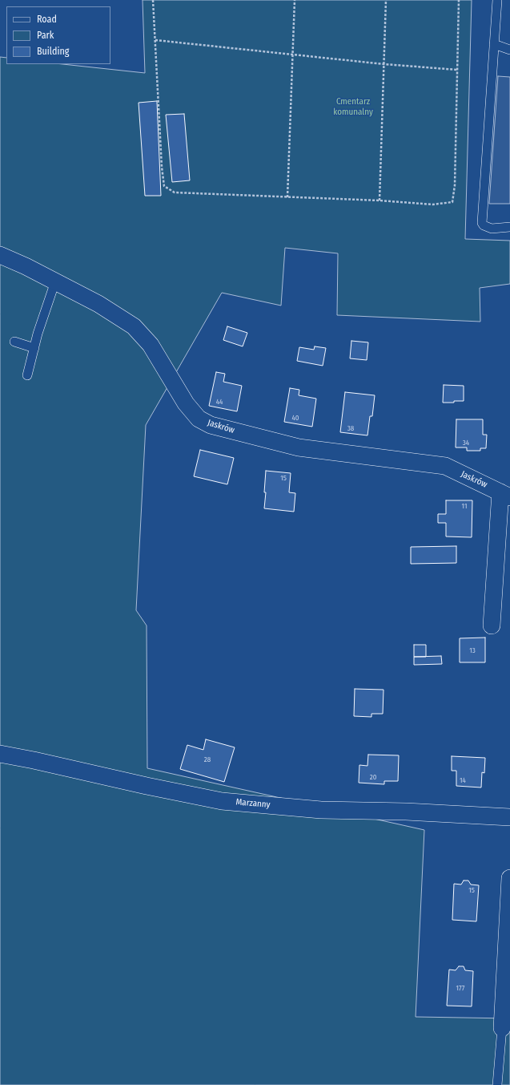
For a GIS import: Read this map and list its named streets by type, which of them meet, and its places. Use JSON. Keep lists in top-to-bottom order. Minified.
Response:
{"streets":{"street":["Jaskrów","Marzanny"]},"parks":["Cmentarz komunalny"],"house_numbers":["44","40","38","34","15","11","13","28","20","14","15","177"],"legend":["Road","Park","Building"]}
